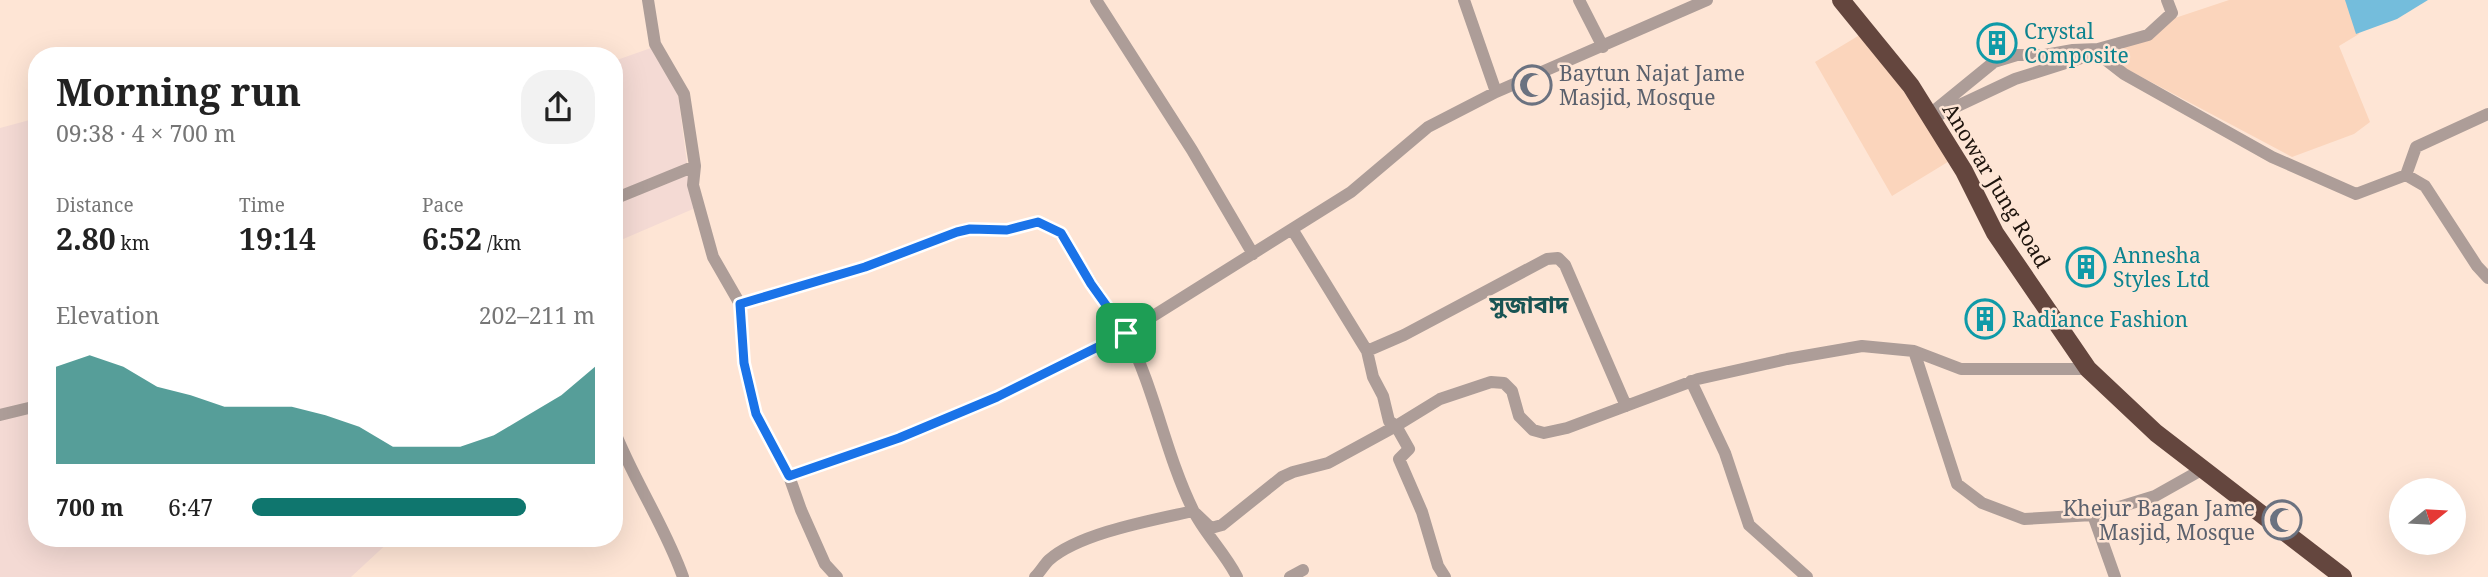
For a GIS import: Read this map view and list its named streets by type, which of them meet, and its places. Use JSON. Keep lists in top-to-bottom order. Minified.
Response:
{"streets":{"highway":["Anowar Jung Road"]},"districts":["সুজাবাদ"],"places":{"building":["Crystal Composite","Annesha Styles Ltd","Radiance Fashion"],"mosque":["Baytun Najat Jame Masjid, Mosque","Khejur Bagan Jame Masjid, Mosque"]},"north":"right","page":{"heading":["Morning run","09:38 · 4 × 700 m"],"stats":[["Distance","2.80 km"],["Time","19:14"],["Pace","6:52 /km"]],"chart":["Elevation","202–211 m"],"list":[{"name":"700 m","note":"6:47"}]}}
